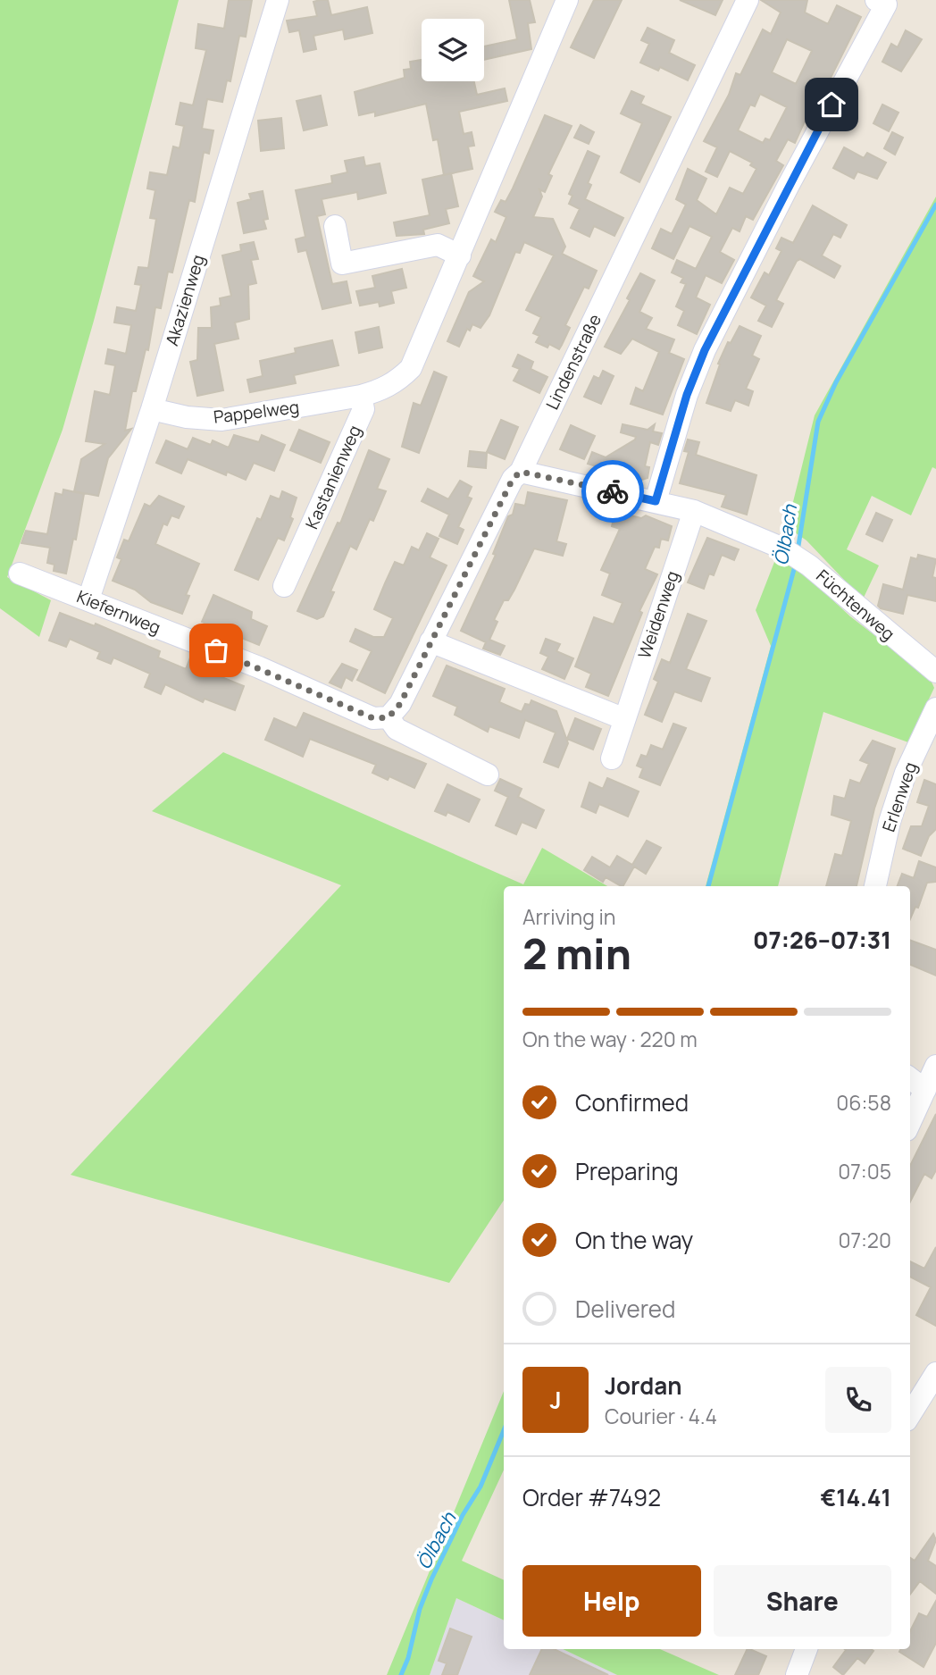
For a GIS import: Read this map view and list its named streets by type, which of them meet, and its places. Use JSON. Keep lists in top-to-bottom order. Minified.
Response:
{"streets":{"street":["Akazienweg","Lindenstraße","Pappelweg","Kastanienweg","Füchtenweg","Kiefernweg","Weidenweg","Erlenweg"]},"crossings":[["Akazienweg","Pappelweg"],["Akazienweg","Kiefernweg"],["Lindenstraße","Füchtenweg"],["Lindenstraße","Kiefernweg"],["Pappelweg","Kastanienweg"],["Füchtenweg","Weidenweg"]],"water":["Ölbach"],"page":{"heading":["2 min","Arriving in","07:26–07:31"],"panel":["Jordan","Courier · 4.4","Order #7492","€14.41"],"bar":"On the way · 220 m","list":[["Confirmed","06:58"],["Preparing","07:05"],["On the way","07:20"],"Delivered"],"round":"J","buttons":["Help","Share"]}}
